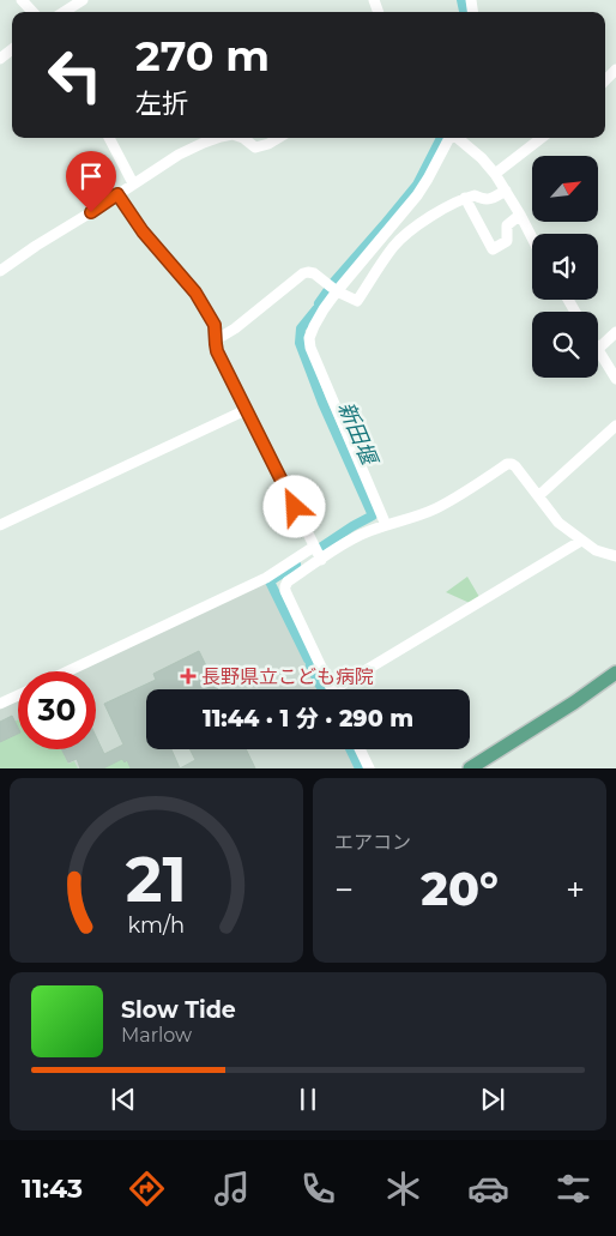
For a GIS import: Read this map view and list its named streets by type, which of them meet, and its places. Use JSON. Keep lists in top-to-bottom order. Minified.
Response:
{"water":["新田堰"],"places":{"health":["長野県立こども病院"]},"north":"top right","page":{"turn":["270 m","左折"],"limit":"30","trip":"11:44 · 1 分 · 290 m","tile":"エアコン","heat":["−","20°","+"],"song":["Slow Tide","Marlow"],"tabs":"11:43","gauge":["21","km/h"]}}
